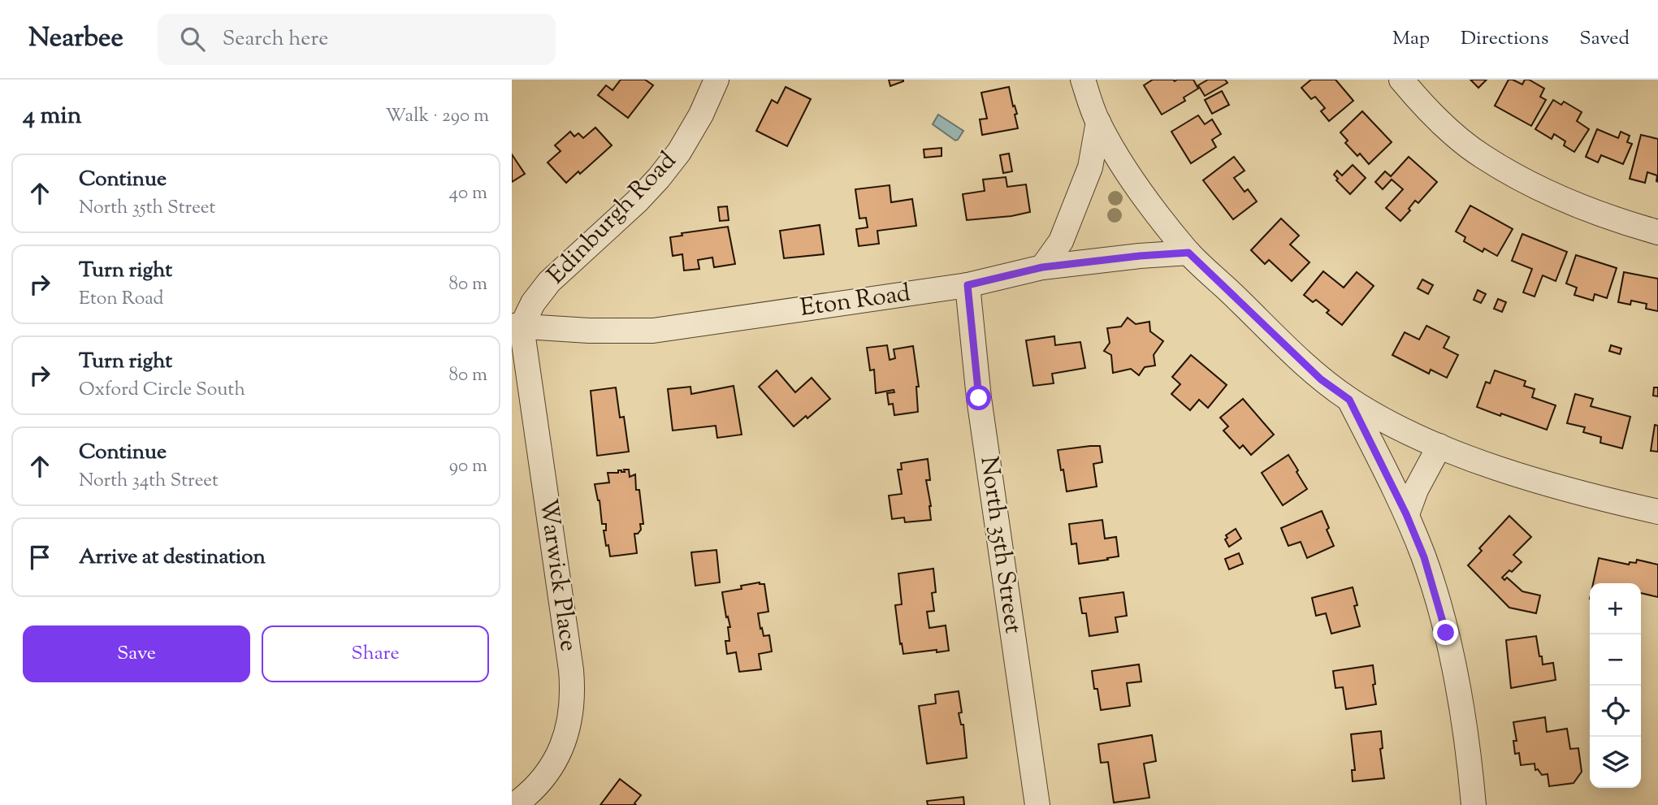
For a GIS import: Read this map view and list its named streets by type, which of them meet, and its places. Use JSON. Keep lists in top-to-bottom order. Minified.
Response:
{"streets":{"street":["Edinburgh Road","Eton Road","North 35th Street","Warwick Place"]},"crossings":[["Edinburgh Road","Eton Road"],["Edinburgh Road","Warwick Place"],["Eton Road","North 35th Street"],["Eton Road","Warwick Place"]],"page":{"header":"Nearbee","search":"Search here","nav":["Map","Directions","Saved"],"heading":["4 min","Walk · 290 m"],"list":[["Continue","North 35th Street","40 m"],["Turn right","Eton Road","80 m"],["Turn right","Oxford Circle South","80 m"],["Continue","North 34th Street","90 m"],"Arrive at destination"],"map_buttons":["+","−"],"buttons":["Save","Share"]}}
